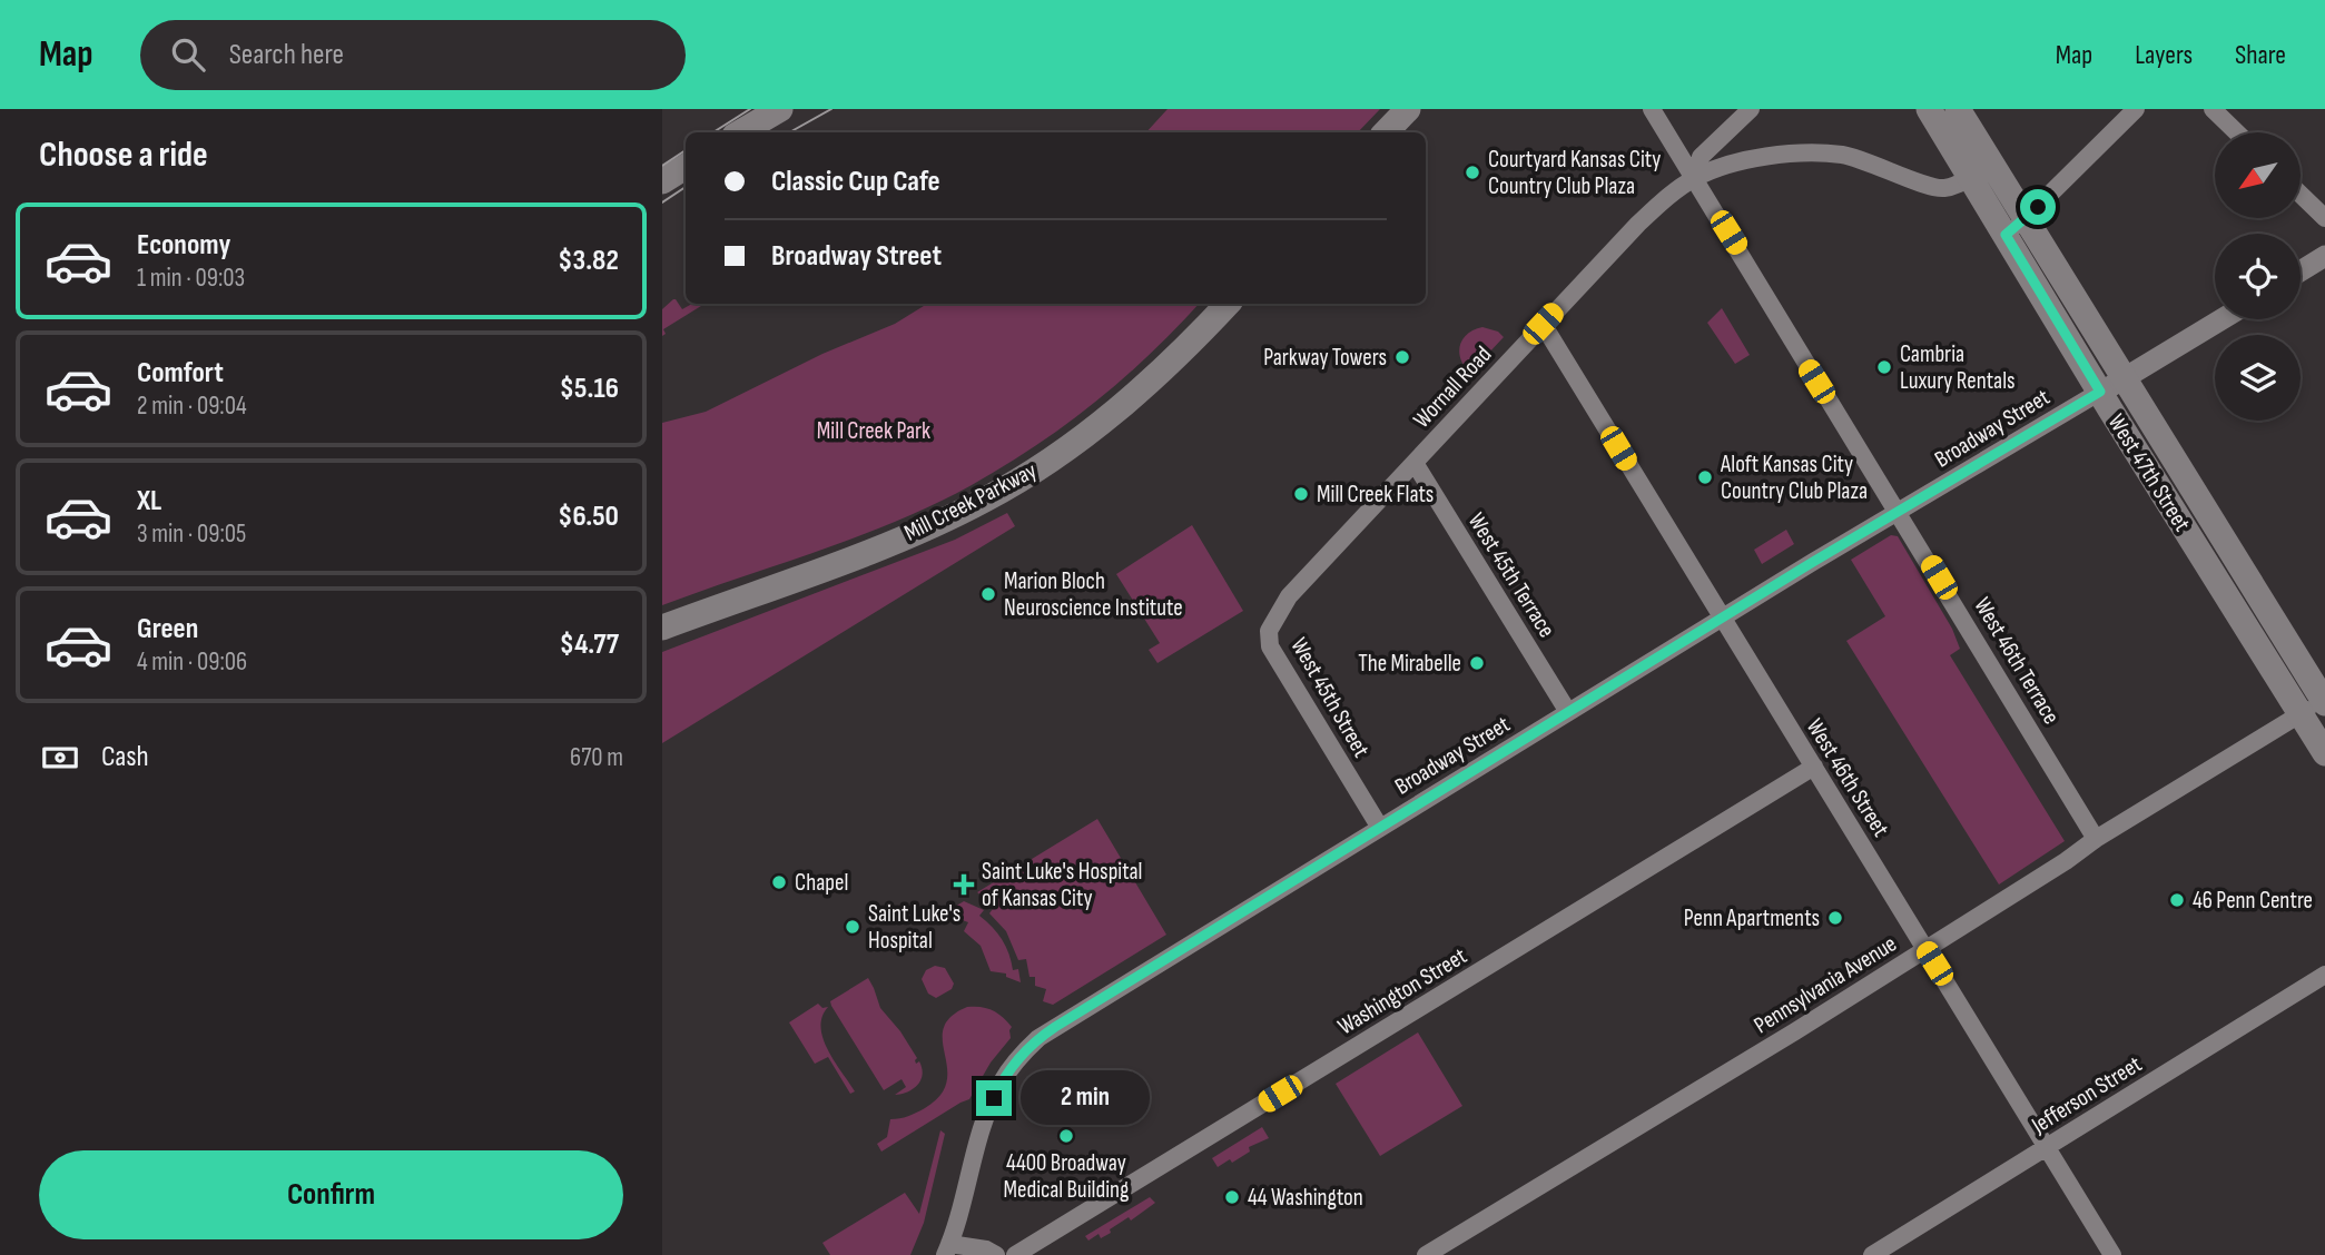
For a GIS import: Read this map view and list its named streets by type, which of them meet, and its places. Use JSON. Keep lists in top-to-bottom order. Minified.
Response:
{"streets":{"main road":["West 47th Street","Mill Creek Parkway"],"street":["Wornall Road","Broadway Street","West 45th Terrace","West 46th Terrace","West 45th Street","West 46th Street","Pennsylvania Avenue","Washington Street","Jefferson Street"]},"crossings":[["Wornall Road","West 47th Street"],["Wornall Road","West 45th Terrace"],["Wornall Road","West 46th Terrace"],["Wornall Road","West 45th Street"],["Wornall Road","West 46th Street"],["Broadway Street","West 47th Street"],["Broadway Street","West 45th Terrace"],["Broadway Street","West 46th Terrace"],["Broadway Street","West 45th Street"],["Broadway Street","West 46th Street"],["West 47th Street","Pennsylvania Avenue"],["West 46th Terrace","Pennsylvania Avenue"],["West 46th Street","Pennsylvania Avenue"],["West 46th Street","Washington Street"],["West 46th Street","Jefferson Street"]],"parks":["Mill Creek Park"],"places":{"other":["Courtyard Kansas City Country Club Plaza","Parkway Towers","Cambria Luxury Rentals","Aloft Kansas City Country Club Plaza","Mill Creek Flats","Marion Bloch Neuroscience Institute","The Mirabelle","Chapel","46 Penn Centre","Penn Apartments","Saint Luke's Hospital","4400 Broadway Medical Building","44 Washington"],"health":["Saint Luke's Hospital of Kansas City"]},"north":"bottom left","page":{"header":"Map","search":"Search here","nav":["Map","Layers","Share"],"heading":"Choose a ride","banner":["Classic Cup Cafe","Broadway Street"],"list":[{"name":"Economy","note":"1 min · 09:03","value":"$3.82"},{"name":"Comfort","note":"2 min · 09:04","value":"$5.16"},{"name":"XL","note":"3 min · 09:05","value":"$6.50"},{"name":"Green","note":"4 min · 09:06","value":"$4.77"}],"pay":["Cash","670 m"],"bubble":"2 min","buttons":"Confirm"}}
